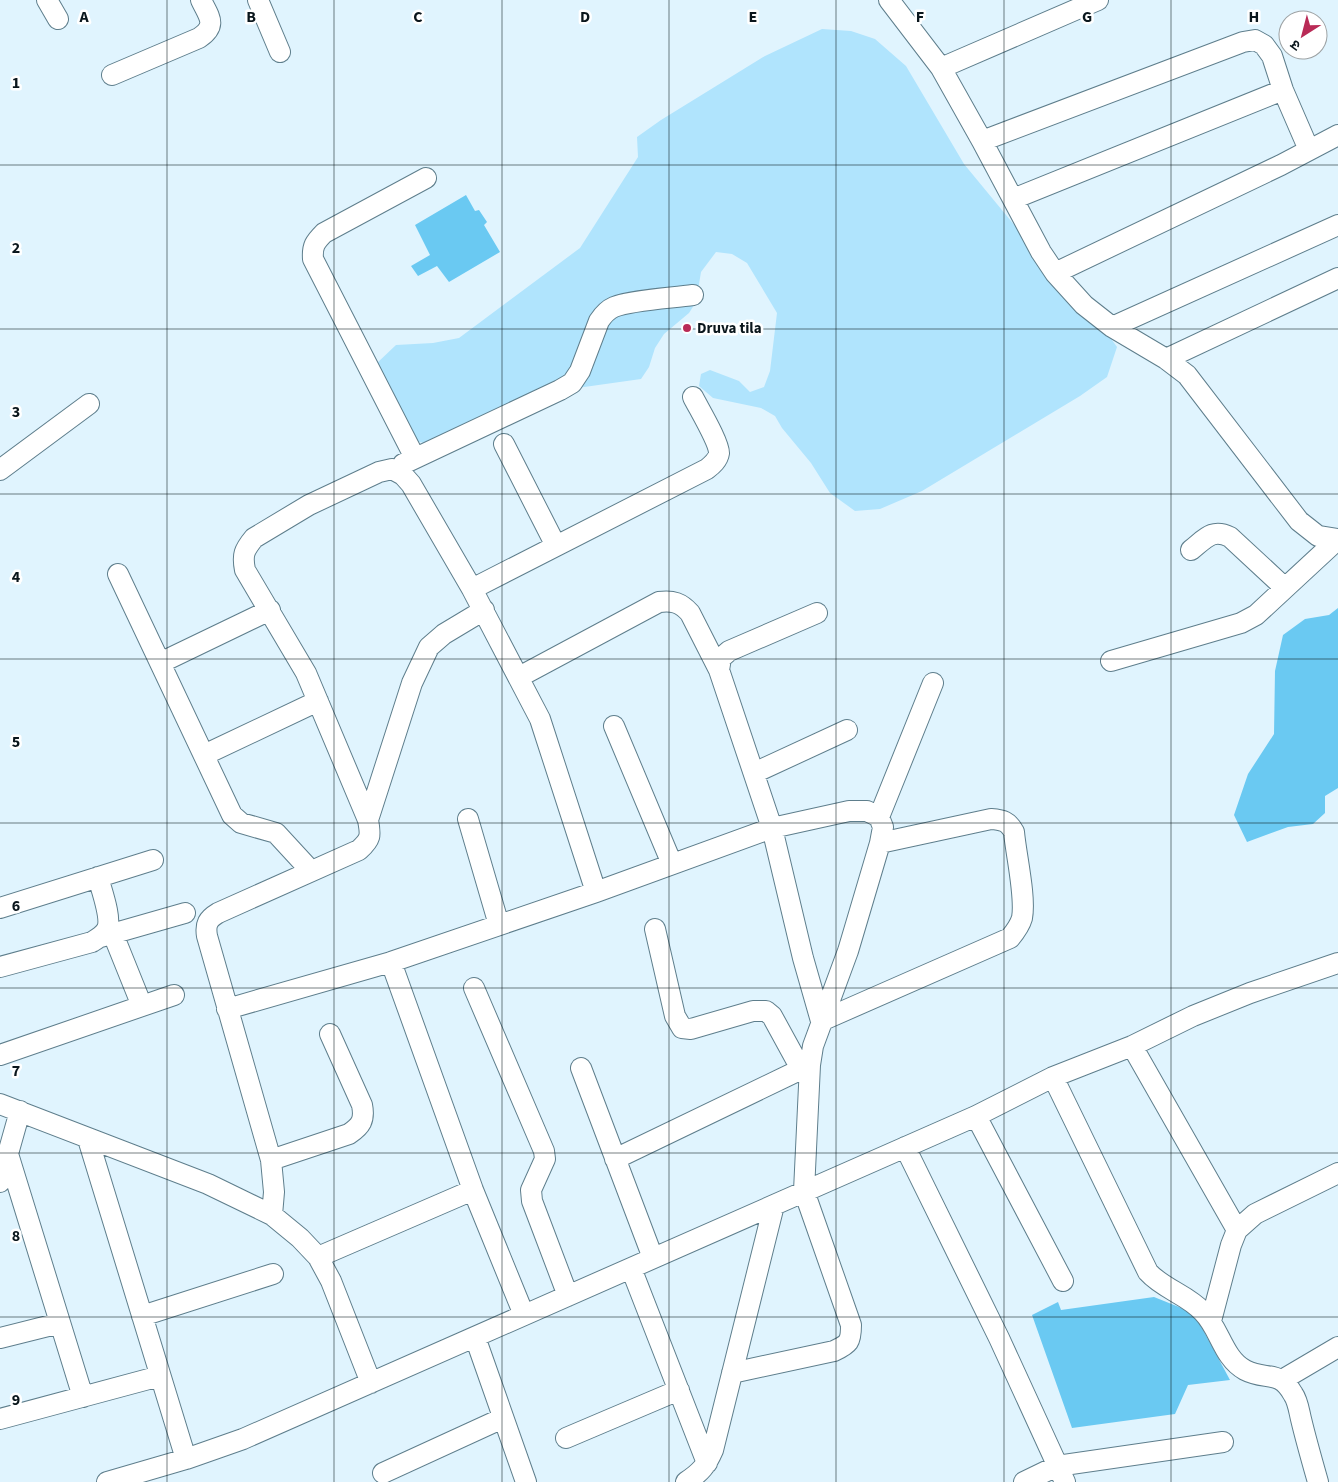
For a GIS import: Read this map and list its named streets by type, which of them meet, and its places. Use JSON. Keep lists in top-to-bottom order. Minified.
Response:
{"places":["Druva tila"],"north":"bottom left","grid":{"columns":["A","B","C","D","E","F","G","H"],"rows":["1","2","3","4","5","6","7","8","9"]}}
